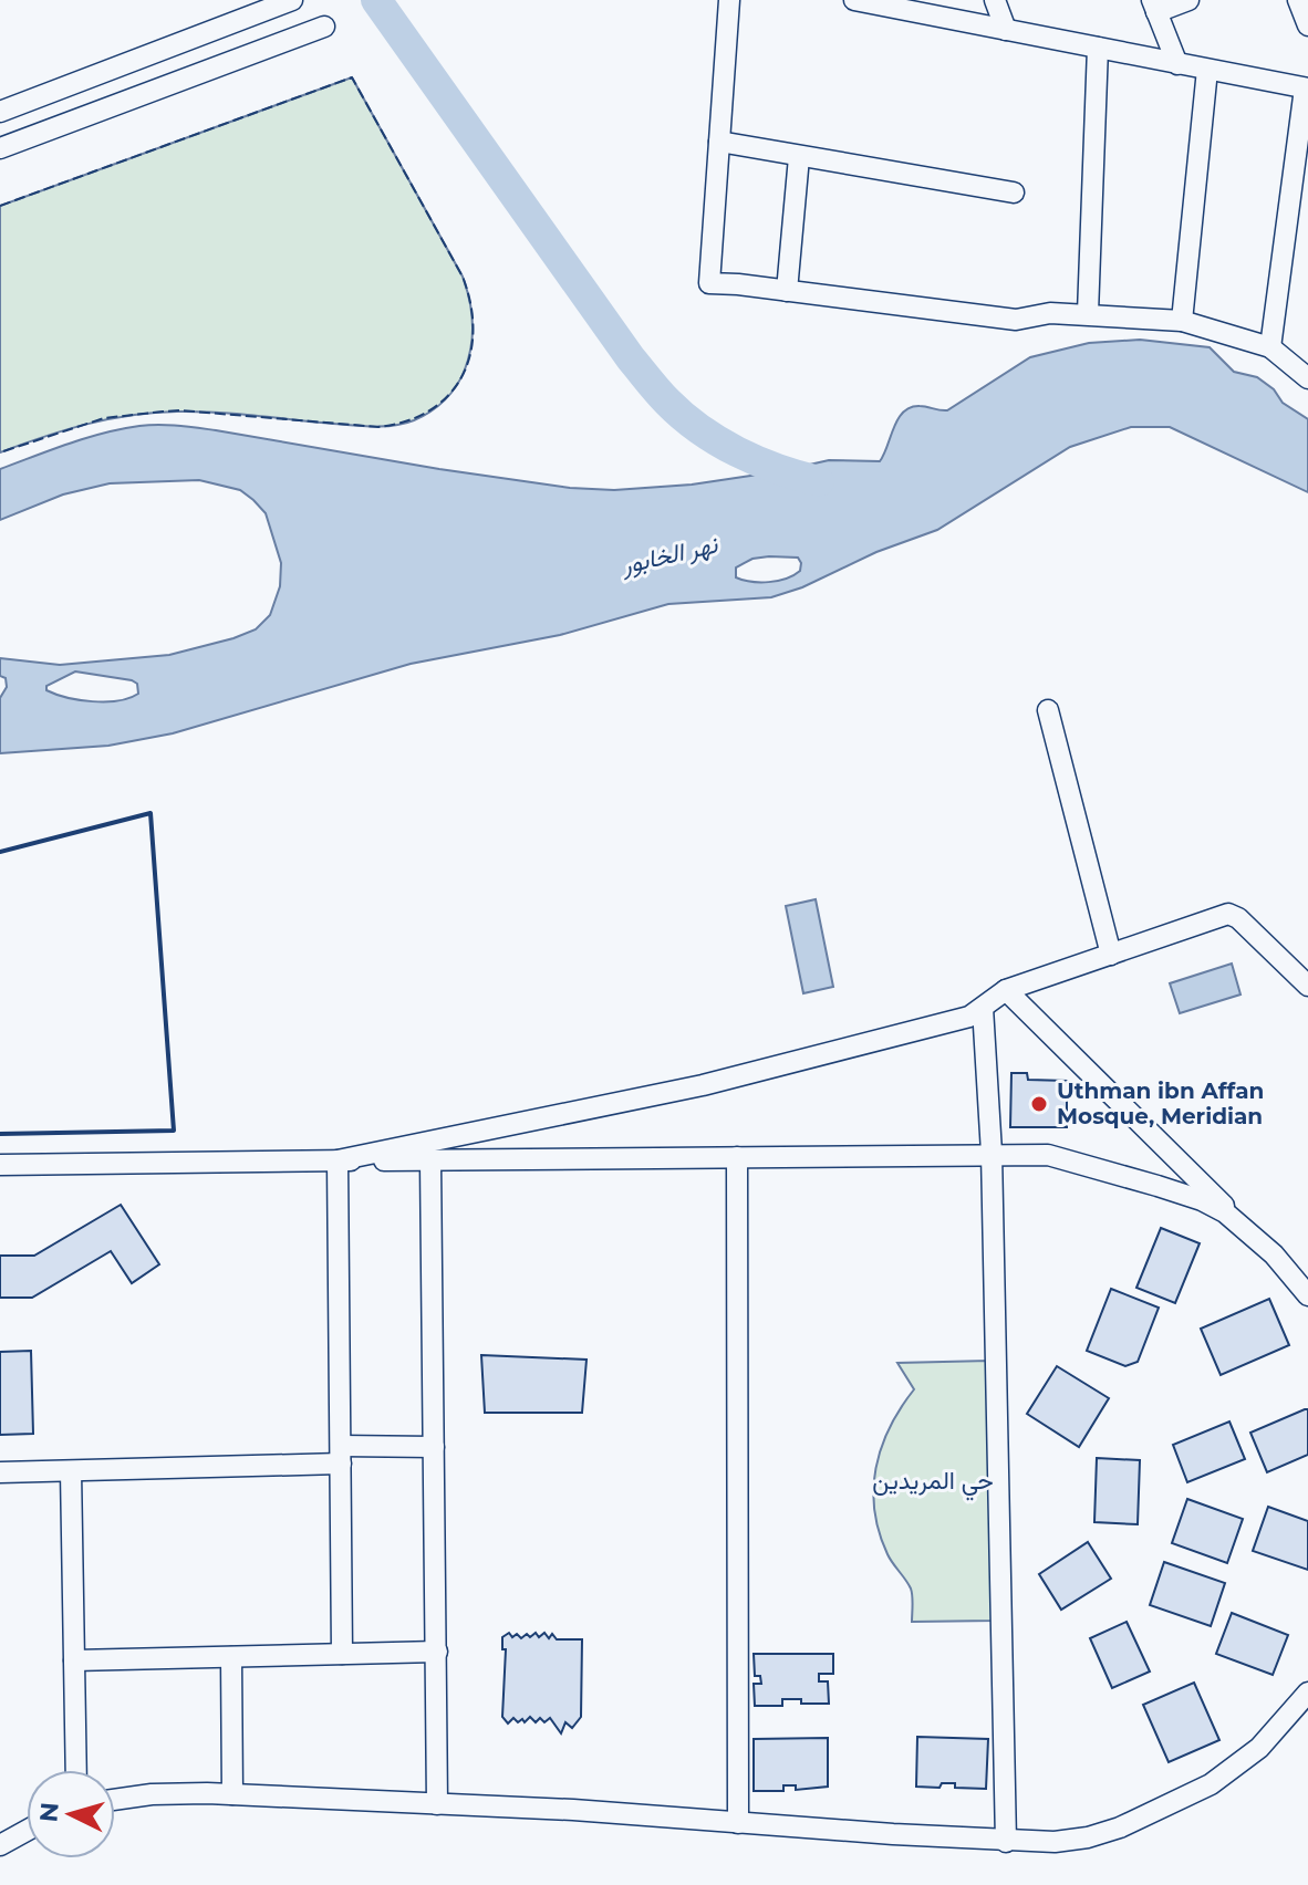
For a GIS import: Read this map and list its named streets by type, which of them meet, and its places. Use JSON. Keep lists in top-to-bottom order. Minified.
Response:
{"districts":["حي المريدين"],"water":["نهر الخابور"],"places":["Uthman ibn Affan Mosque, Meridian"],"north":"left"}
